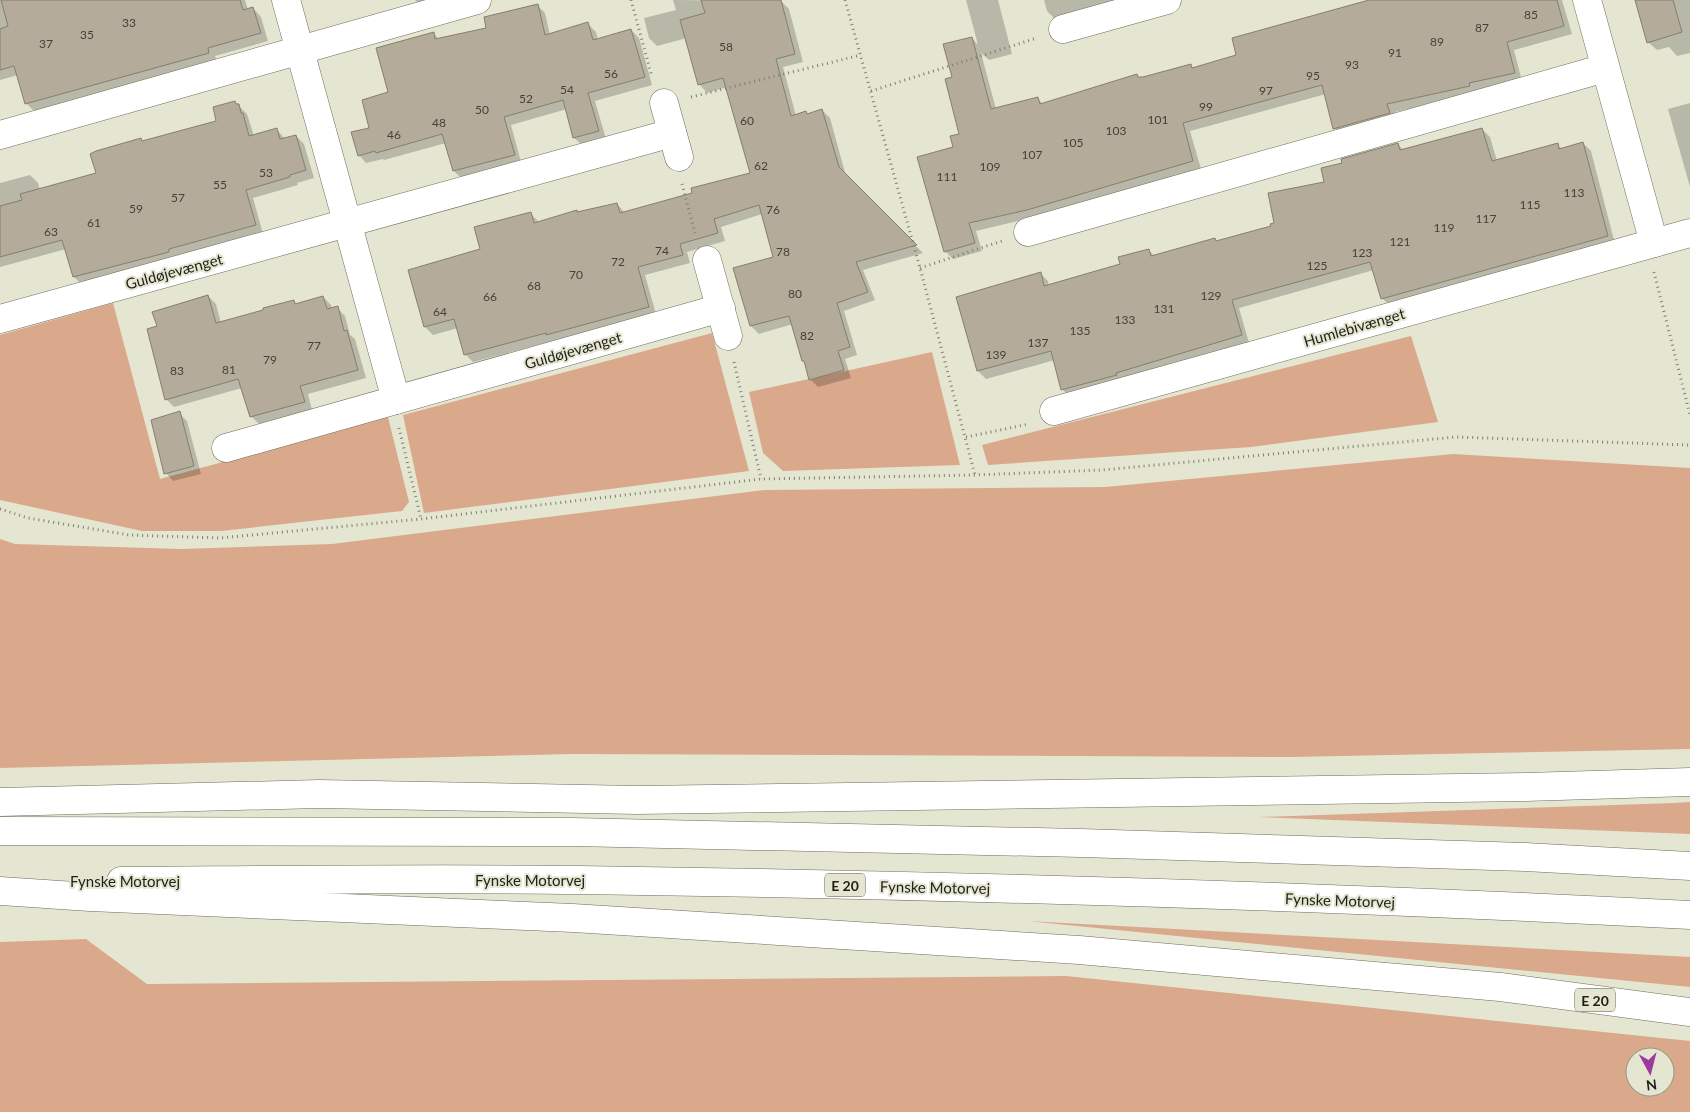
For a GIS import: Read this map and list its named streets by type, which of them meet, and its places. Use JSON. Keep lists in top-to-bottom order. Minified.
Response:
{"streets":{"main road":["Guldøjevænget","Humlebivænget","Fynske Motorvej","E 20"]},"house_numbers":["85","33","87","35","89","37","58","91","93","56","95","54","97","52","99","50","101","60","48","103","46","105","107","62","109","53","111","55","113","57","115","59","76","117","61","119","63","121","74","78","123","72","125","70","68","80","129","66","131","64","133","135","82","137","77","139","79","81","83"],"north":"bottom"}
